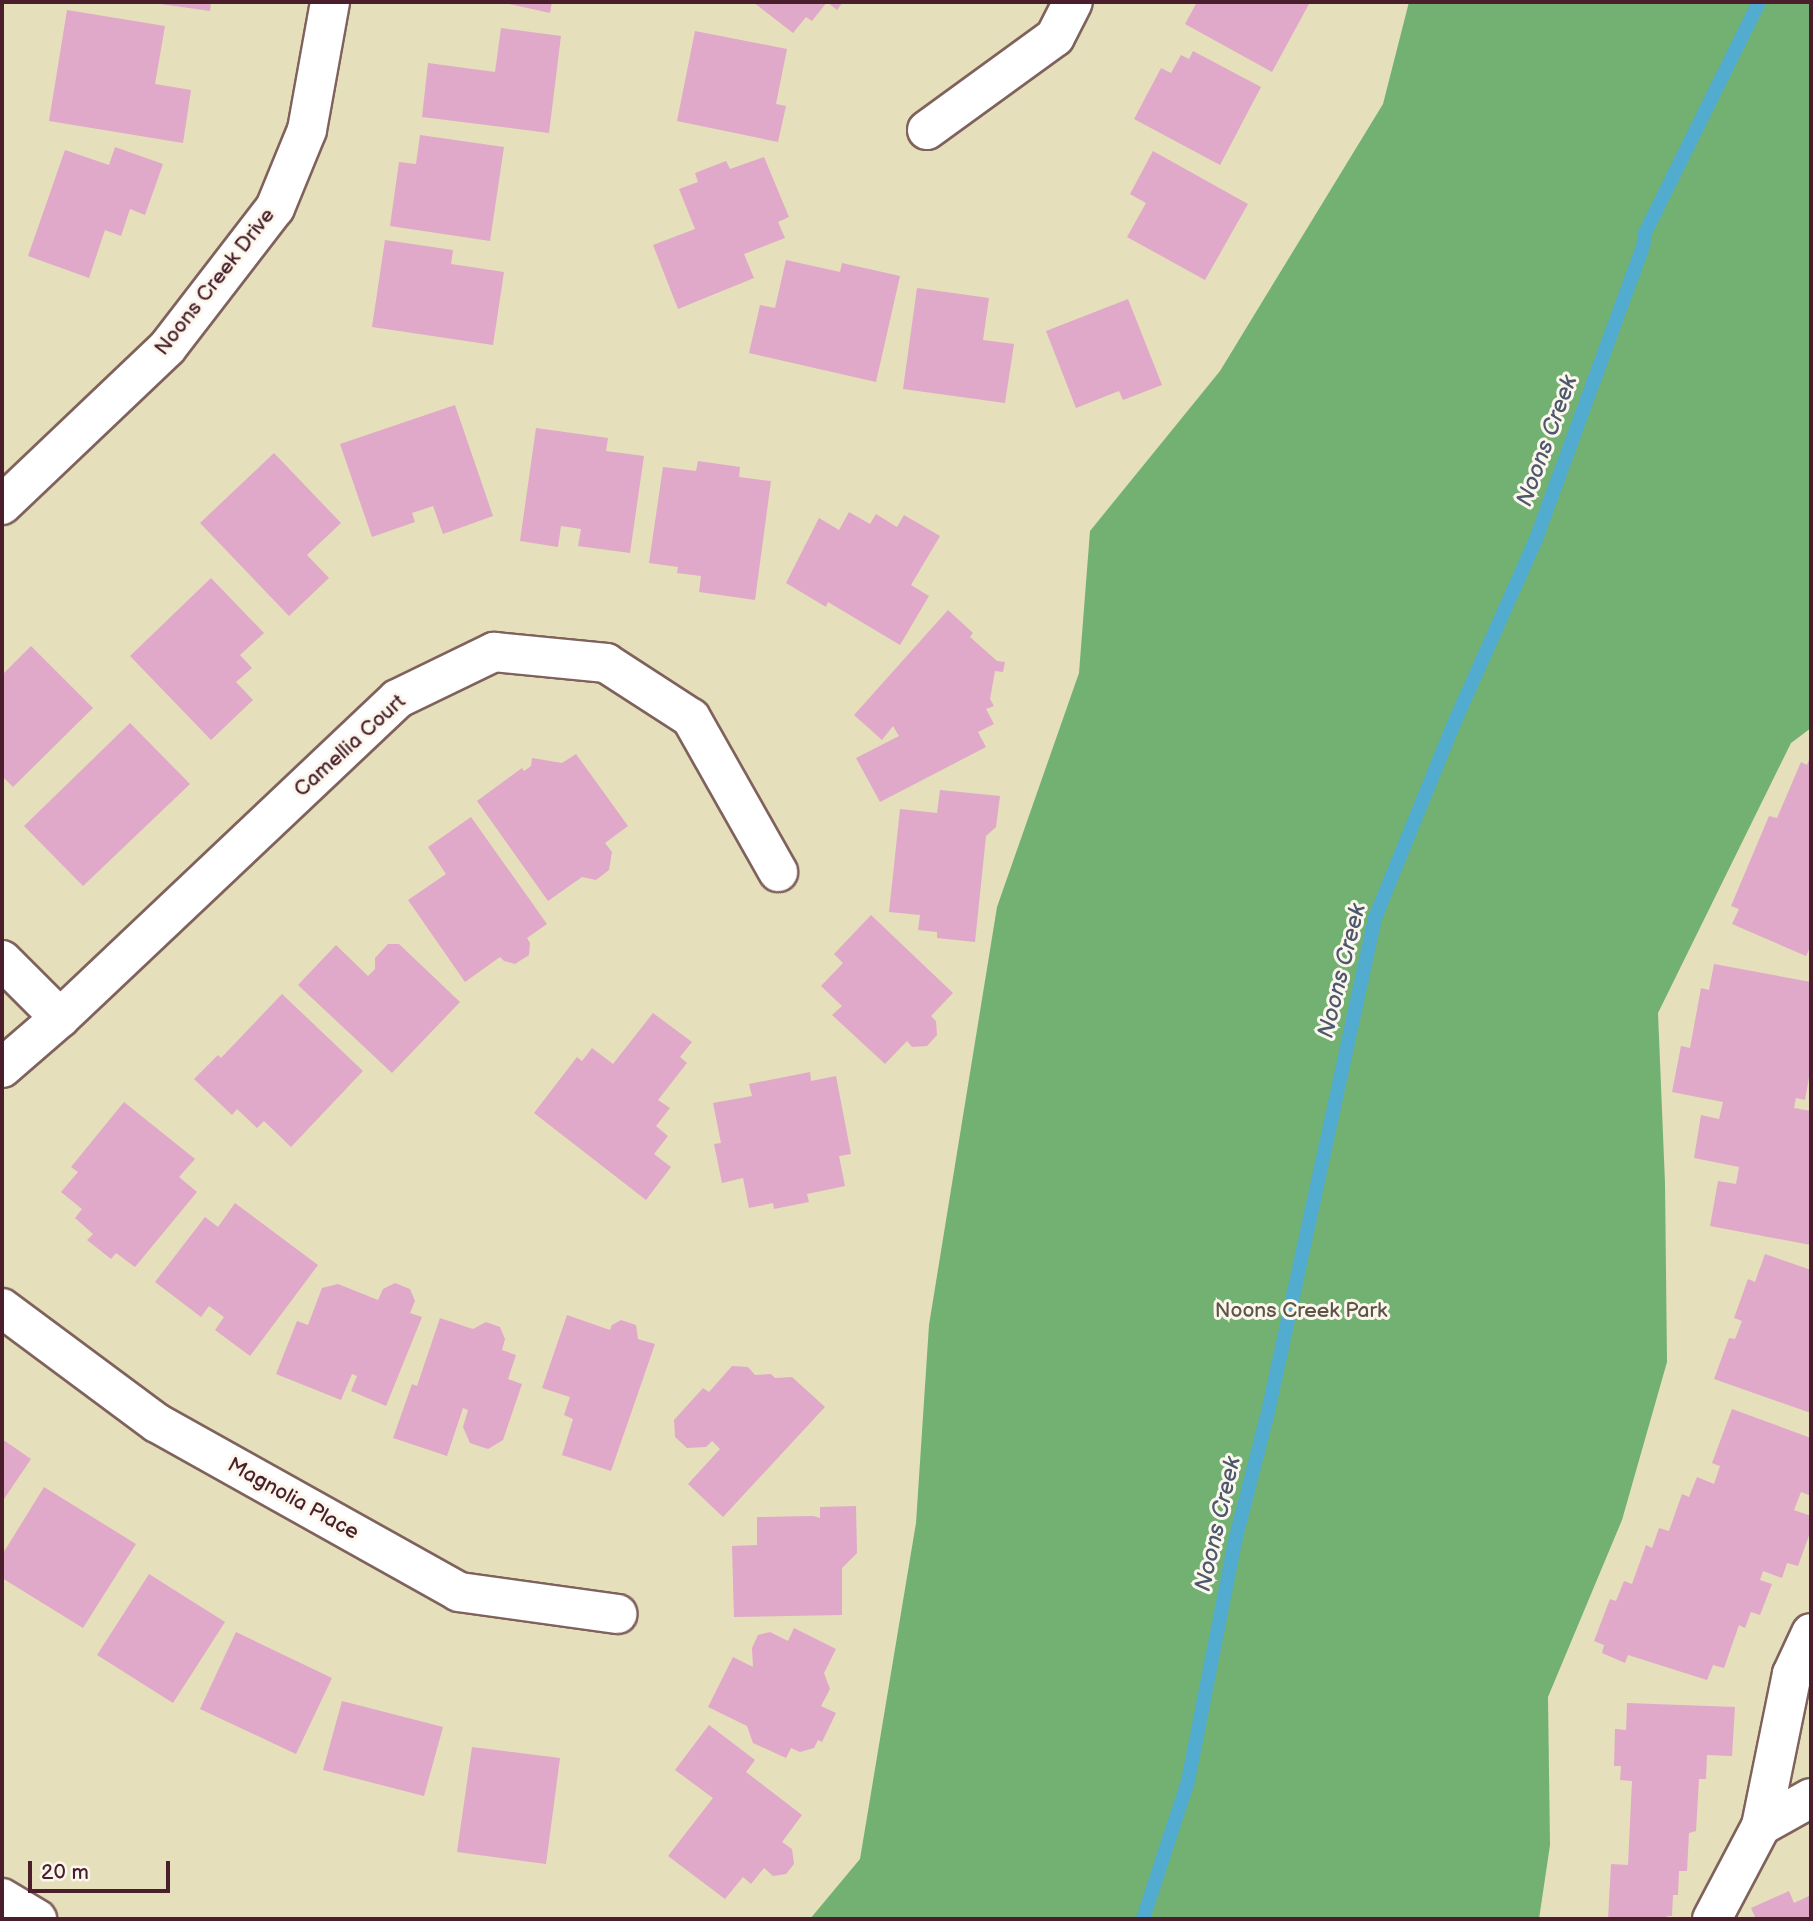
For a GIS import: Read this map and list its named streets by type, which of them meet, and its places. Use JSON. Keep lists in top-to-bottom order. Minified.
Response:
{"streets":{"street":["Noons Creek Drive","Camellia Court","Magnolia Place"]},"water":["Noons Creek"],"parks":["Noons Creek Park"],"scale_bar":"20 m"}
